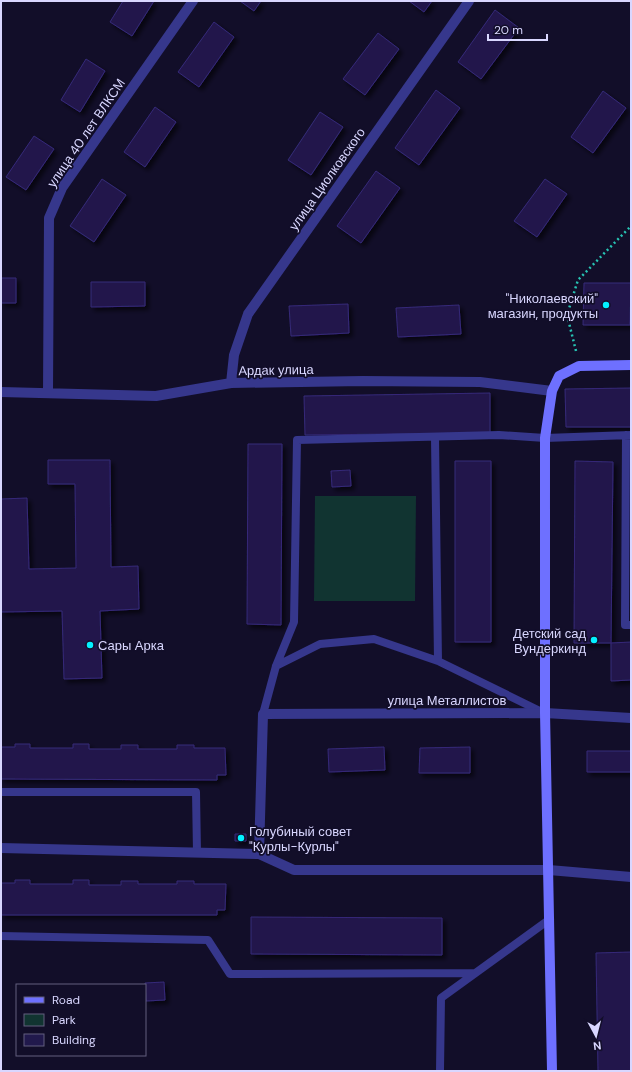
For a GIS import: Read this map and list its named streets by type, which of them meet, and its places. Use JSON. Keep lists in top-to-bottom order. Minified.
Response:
{"streets":{"street":["улица 40 лет ВЛКСМ","улица Циолковского","Ардак улица","улица Металлистов"]},"crossings":[["улица 40 лет ВЛКСМ","Ардак улица"],["улица Циолковского","Ардак улица"]],"places":["\"Николаевский\" магазин, продукты","Детский сад Вундеркинд","Сары Арка","Голубиный совет \"Курлы-Курлы\""],"legend":["Road","Park","Building"],"scale_bar":"20 m","north":"bottom"}
